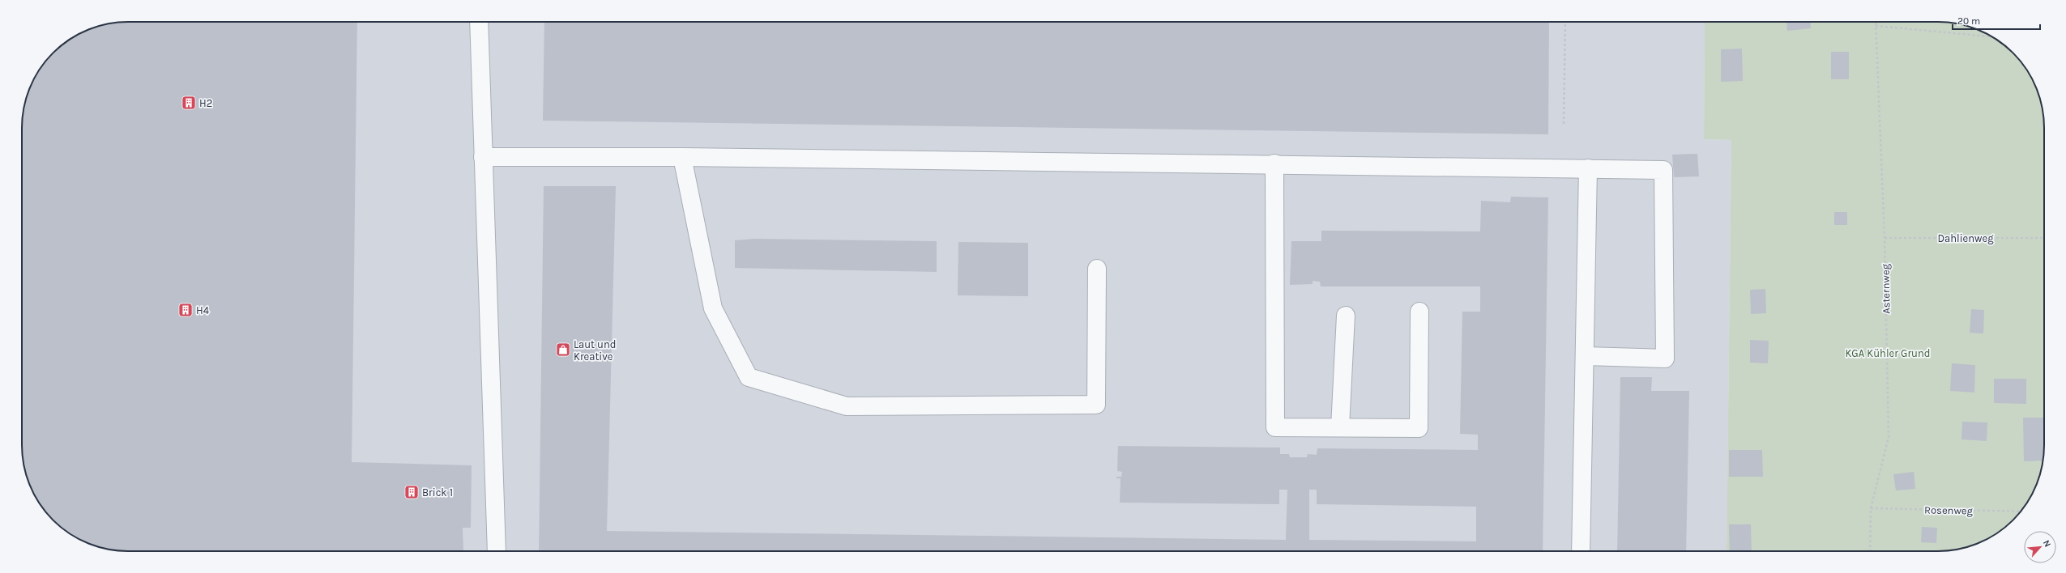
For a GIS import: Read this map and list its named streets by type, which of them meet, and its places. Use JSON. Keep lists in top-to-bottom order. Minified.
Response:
{"streets":{"path":["Dahlienweg","Asternweg","Rosenweg"]},"crossings":[["Dahlienweg","Asternweg"],["Asternweg","Rosenweg"]],"parks":["KGA Kühler Grund"],"places":{"building":["H2","H4","Brick 1"],"shop":["Laut und Kreative"]},"scale_bar":"20 m","north":"top right"}
